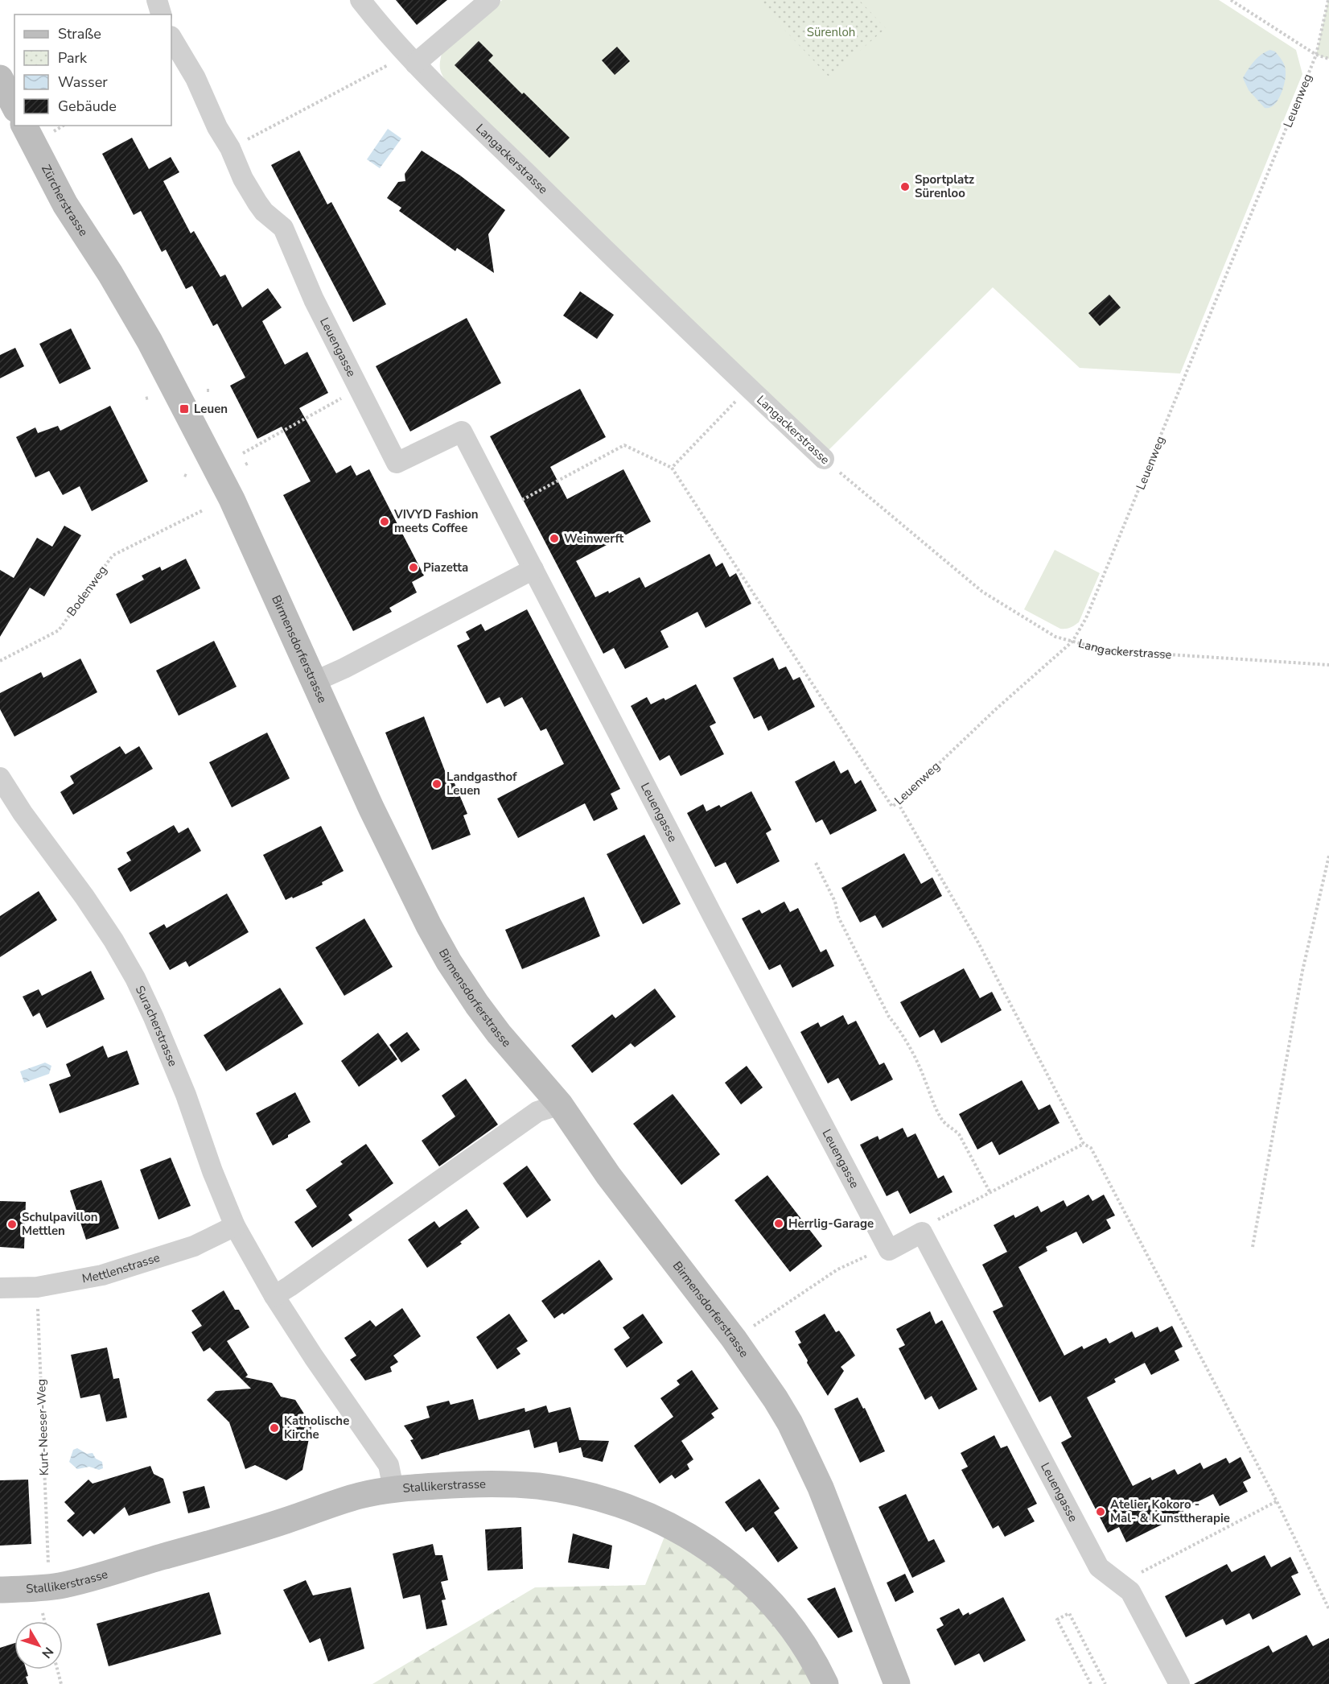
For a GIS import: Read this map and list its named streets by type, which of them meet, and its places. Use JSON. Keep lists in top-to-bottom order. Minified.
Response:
{"streets":{"main road":["Zürcherstrasse","Birmensdorferstrasse","Stallikerstrasse"],"street":["Langackerstrasse","Leuengasse","Suracherstrasse","Mettlenstrasse"],"path":["Leuenweg","Bodenweg","Kurt-Neeser-Weg"]},"crossings":[["Leuenweg","Langackerstrasse"],["Zürcherstrasse","Birmensdorferstrasse"],["Suracherstrasse","Mettlenstrasse"],["Suracherstrasse","Stallikerstrasse"],["Mettlenstrasse","Kurt-Neeser-Weg"]],"parks":["Sürenloh"],"places":{"other":["Sportplatz Sürenloo","VIVYD Fashion meets Coffee","Weinwerft","Piazetta","Landgasthof Leuen","Herrlig-Garage","Schulpavillon Mettlen","Katholische Kirche","Atelier Kokoro - Mal- & Kunsttherapie"],"transit":["Leuen"]},"legend":["Straße","Park","Wasser","Gebäude"],"north":"bottom right"}
